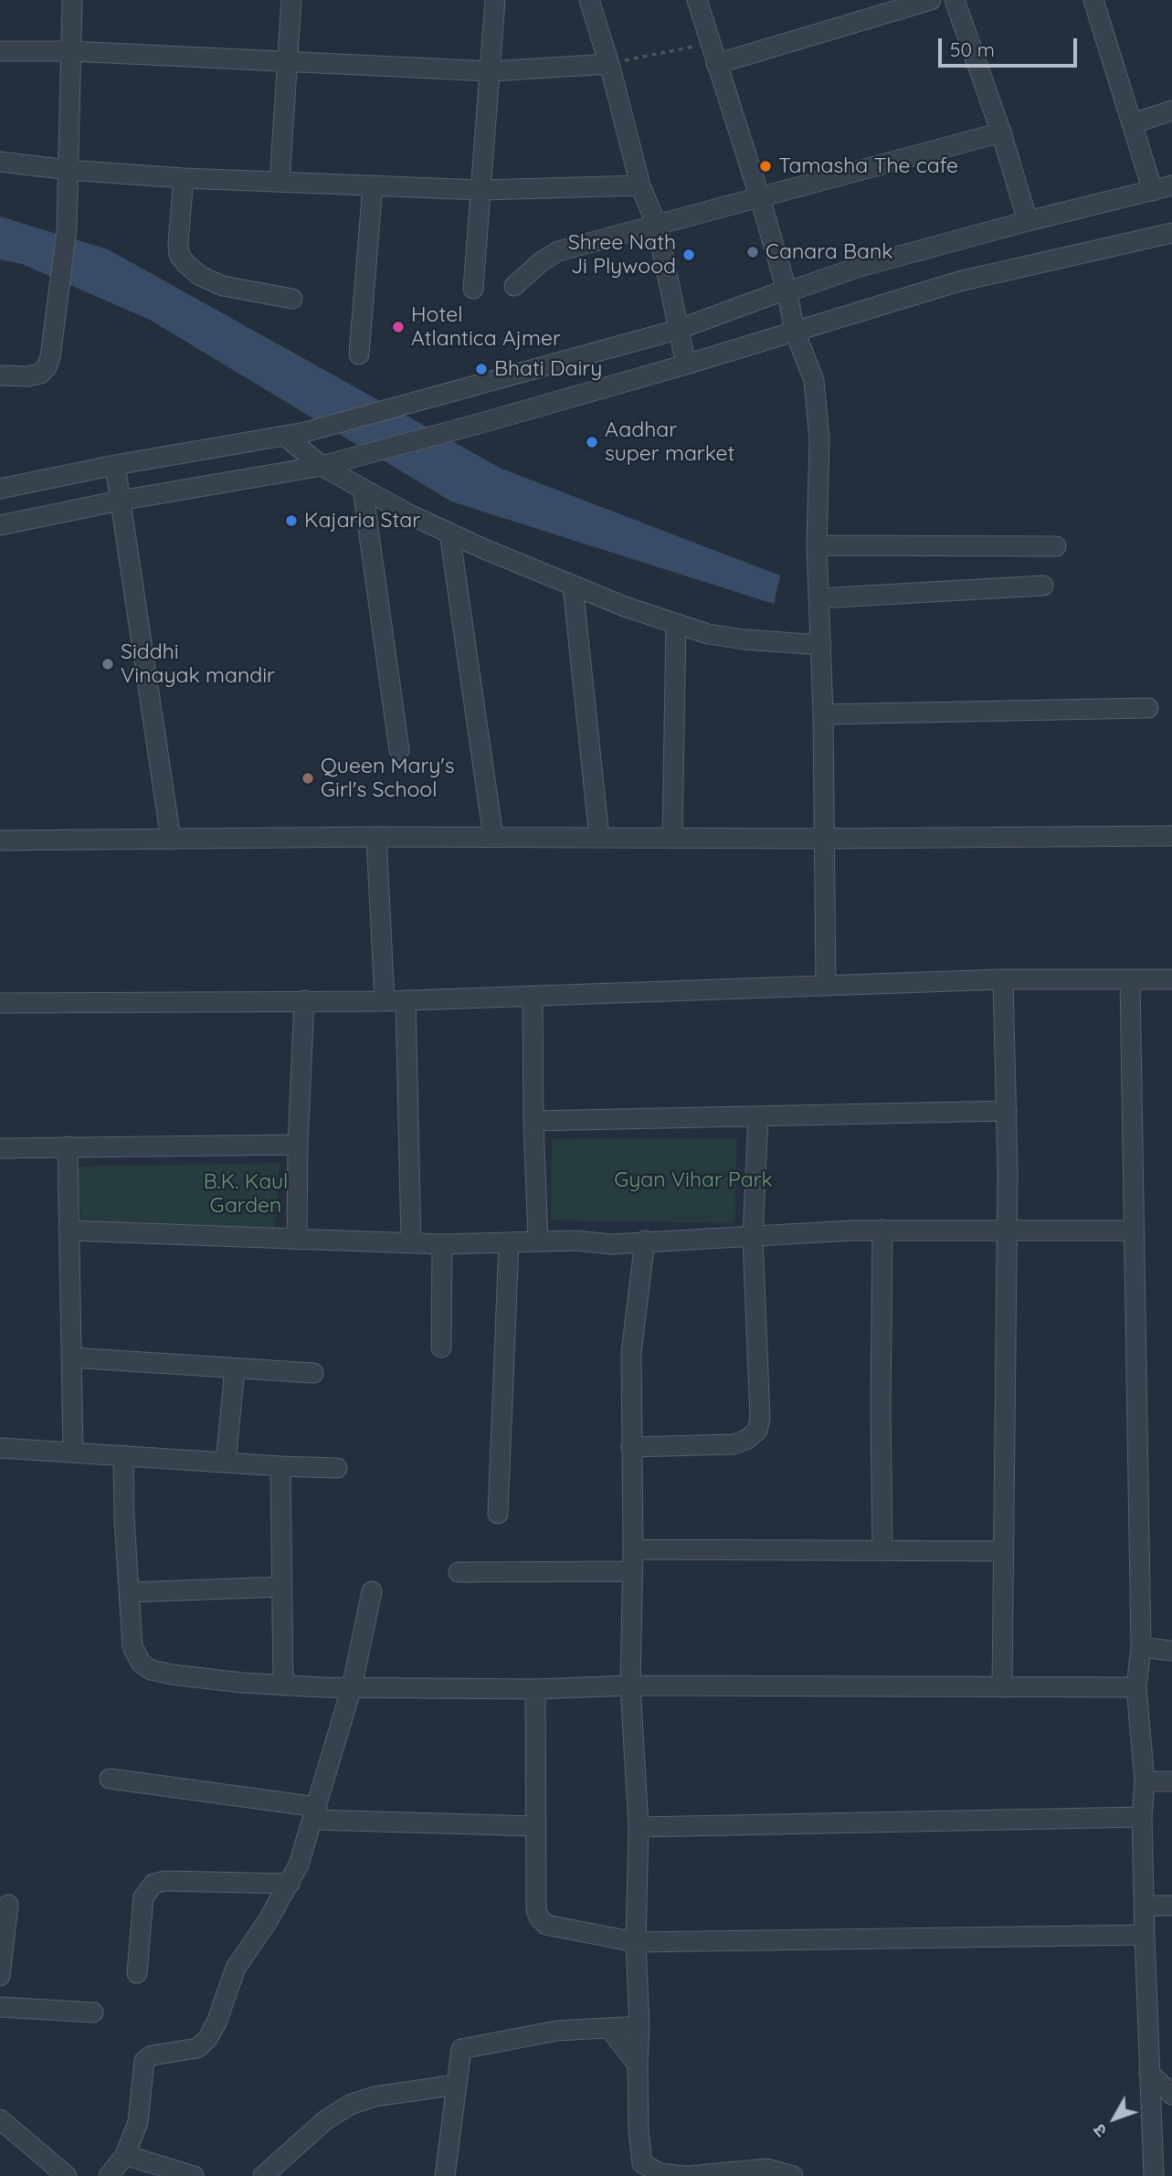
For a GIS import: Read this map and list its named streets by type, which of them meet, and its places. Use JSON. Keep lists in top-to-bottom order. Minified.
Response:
{"parks":["Gyan Vihar Park","B.K. Kaul Garden"],"places":["Tamasha The cafe","Canara Bank","Shree Nath Ji Plywood","Hotel Atlantica Ajmer","Bhati Dairy","Aadhar super market","Kajaria Star","Siddhi Vinayak mandir","Queen Mary's Girl's School"],"scale_bar":"50 m","north":"bottom left"}
